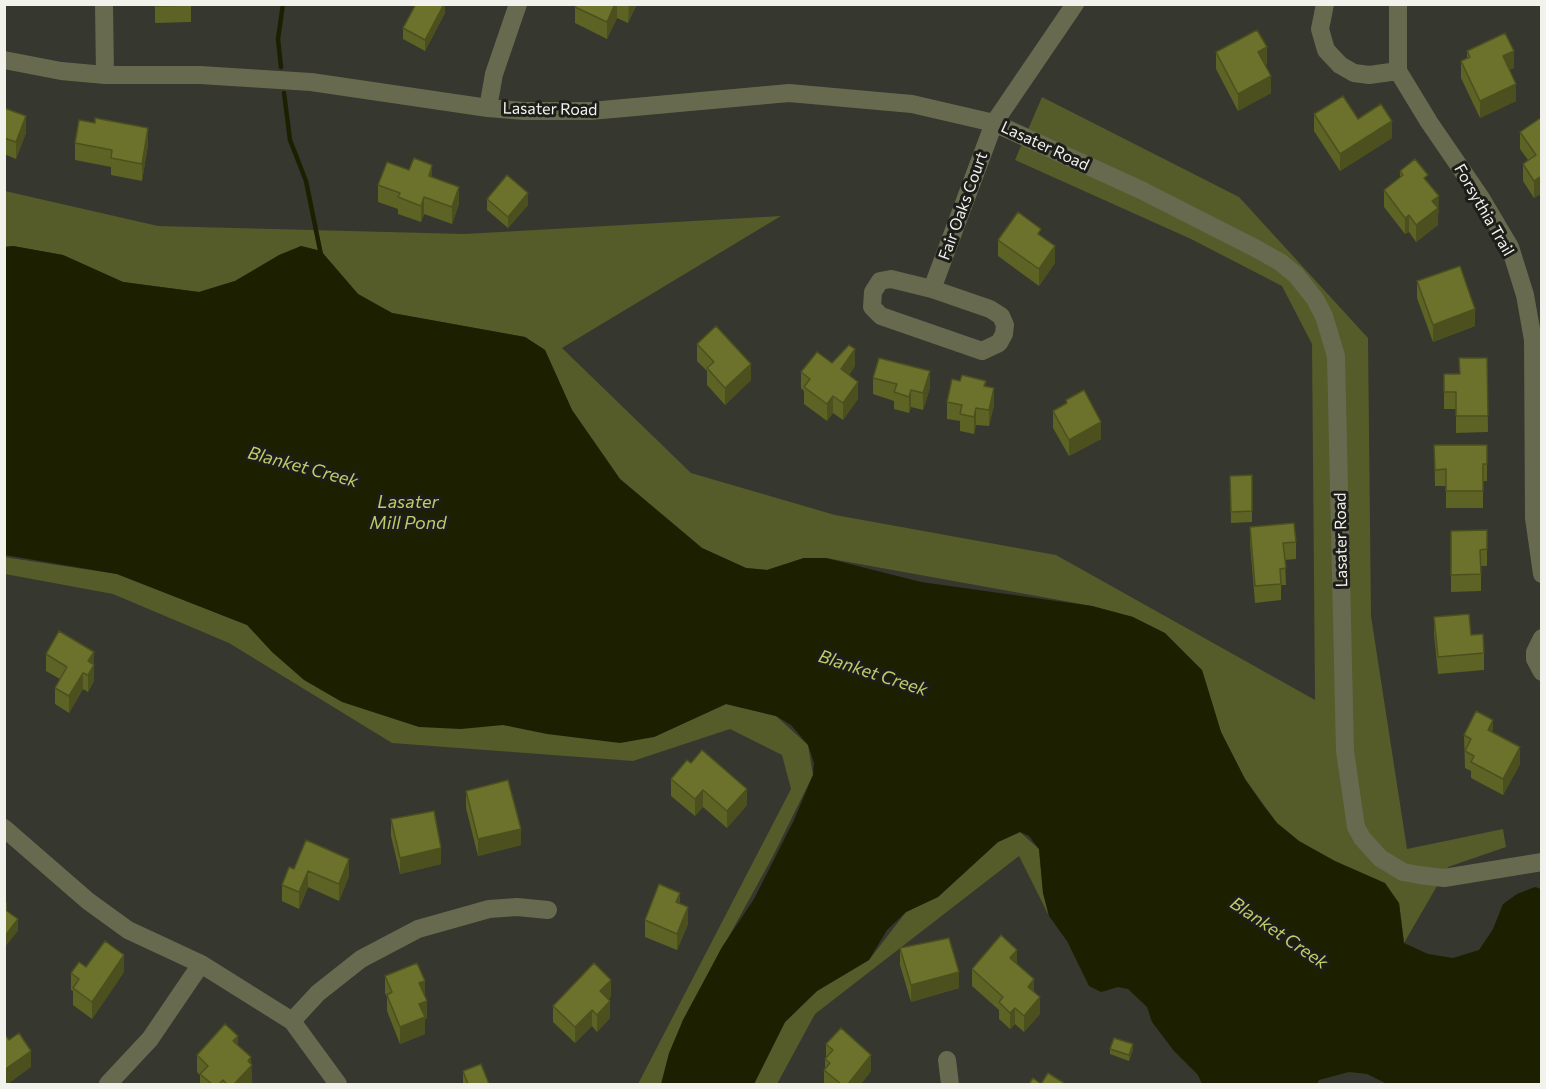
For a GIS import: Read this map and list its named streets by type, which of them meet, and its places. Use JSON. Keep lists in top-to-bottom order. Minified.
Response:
{"streets":{"street":["Lasater Road","Fair Oaks Court","Forsythia Trail"]},"crossings":[["Lasater Road","Fair Oaks Court"]],"water":["Blanket Creek","Lasater Mill Pond"]}
